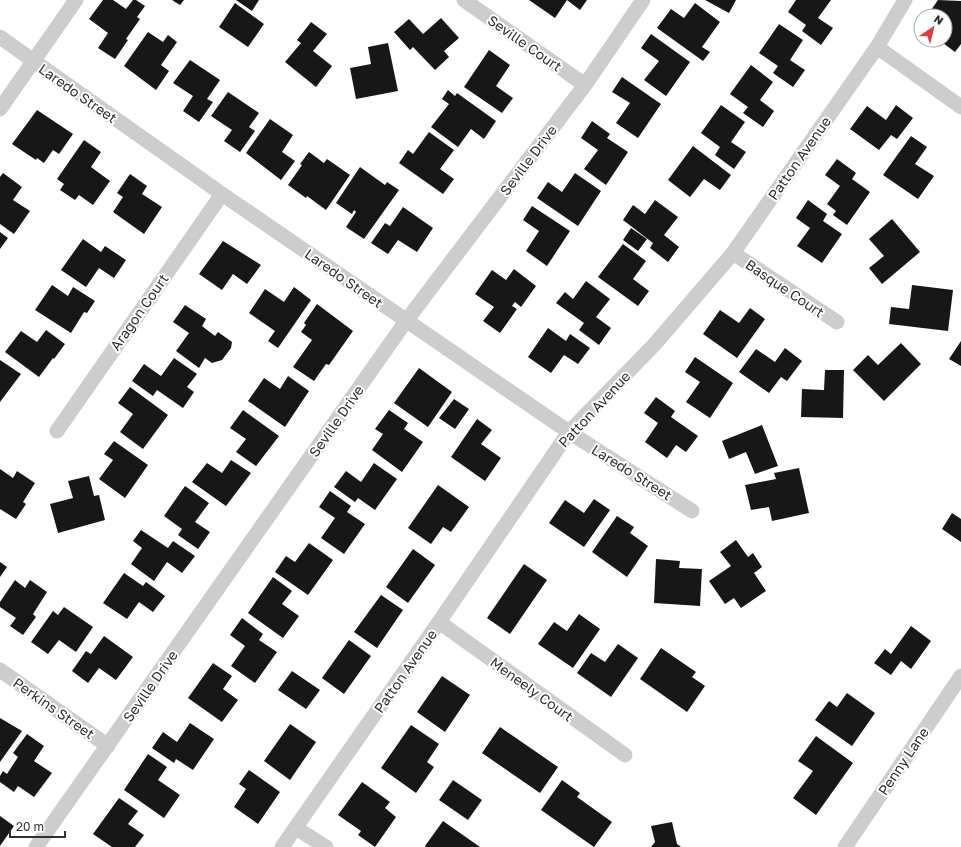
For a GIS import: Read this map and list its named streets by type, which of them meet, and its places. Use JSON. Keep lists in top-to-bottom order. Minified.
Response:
{"streets":{"street":["Seville Court","Laredo Street","Patton Avenue","Seville Drive","Basque Court","Aragon Court","Meneely Court","Perkins Street","Penny Lane"]},"crossings":[["Seville Court","Seville Drive"],["Laredo Street","Patton Avenue"],["Laredo Street","Seville Drive"],["Laredo Street","Aragon Court"],["Patton Avenue","Basque Court"],["Patton Avenue","Meneely Court"],["Seville Drive","Perkins Street"]],"scale_bar":"20 m","north":"top right"}
